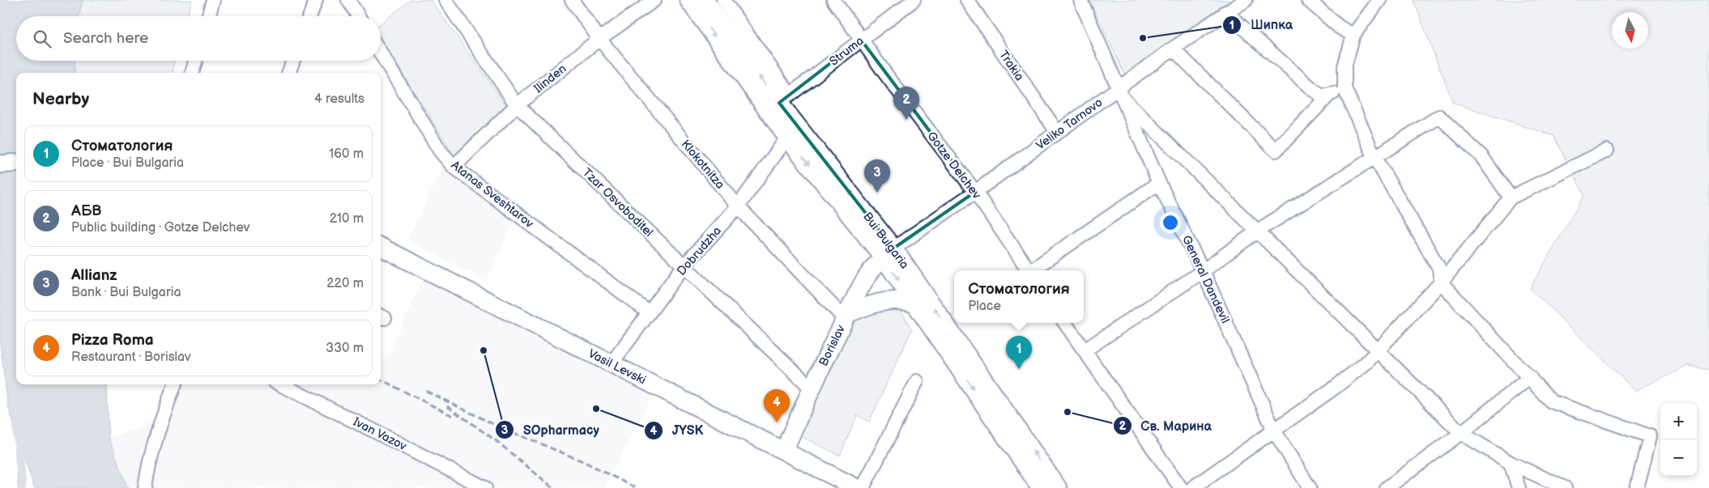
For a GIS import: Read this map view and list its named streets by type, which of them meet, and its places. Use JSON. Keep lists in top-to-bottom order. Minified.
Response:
{"streets":{"main road":["Bui Bulgaria","Borislav","Vasil Levski"],"street":["Struma","Trakia","Ilinden","Veliko Tarnovo","Klokotnitza","Gotze Delchev","Atanas Sveshtarov","Tzar Osvoboditel","Dobrudzha","General Dandevil","Ivan Vazov"]},"crossings":[["Struma","Gotze Delchev"],["Struma","Bui Bulgaria"],["Trakia","Veliko Tarnovo"],["Ilinden","Klokotnitza"],["Ilinden","Atanas Sveshtarov"],["Ilinden","Tzar Osvoboditel"],["Veliko Tarnovo","Gotze Delchev"],["Veliko Tarnovo","Bui Bulgaria"],["Veliko Tarnovo","General Dandevil"],["Veliko Tarnovo","Borislav"],["Klokotnitza","Dobrudzha"],["Klokotnitza","Borislav"],["Atanas Sveshtarov","Dobrudzha"],["Tzar Osvoboditel","Dobrudzha"],["Tzar Osvoboditel","Borislav"],["Bui Bulgaria","Dobrudzha"],["Bui Bulgaria","Borislav"],["Dobrudzha","Vasil Levski"],["Borislav","Vasil Levski"]],"places":["Шипка","SOpharmacy","JYSK","Св. Марина"],"north":"bottom","page":{"search":"Search here","heading":["Nearby","4 results"],"pins":["2","3","1","4"],"list":[{"mark":"1","name":"Стоматология","note":"Place · Bui Bulgaria","value":"160 m"},{"mark":"2","name":"АБВ","note":"Public building · Gotze Delchev","value":"210 m"},{"mark":"3","name":"Allianz","note":"Bank · Bui Bulgaria","value":"220 m"},{"mark":"4","name":"Pizza Roma","note":"Restaurant · Borislav","value":"330 m"}],"popup":["Стоматология","Place"],"map_buttons":["+","−"]}}
